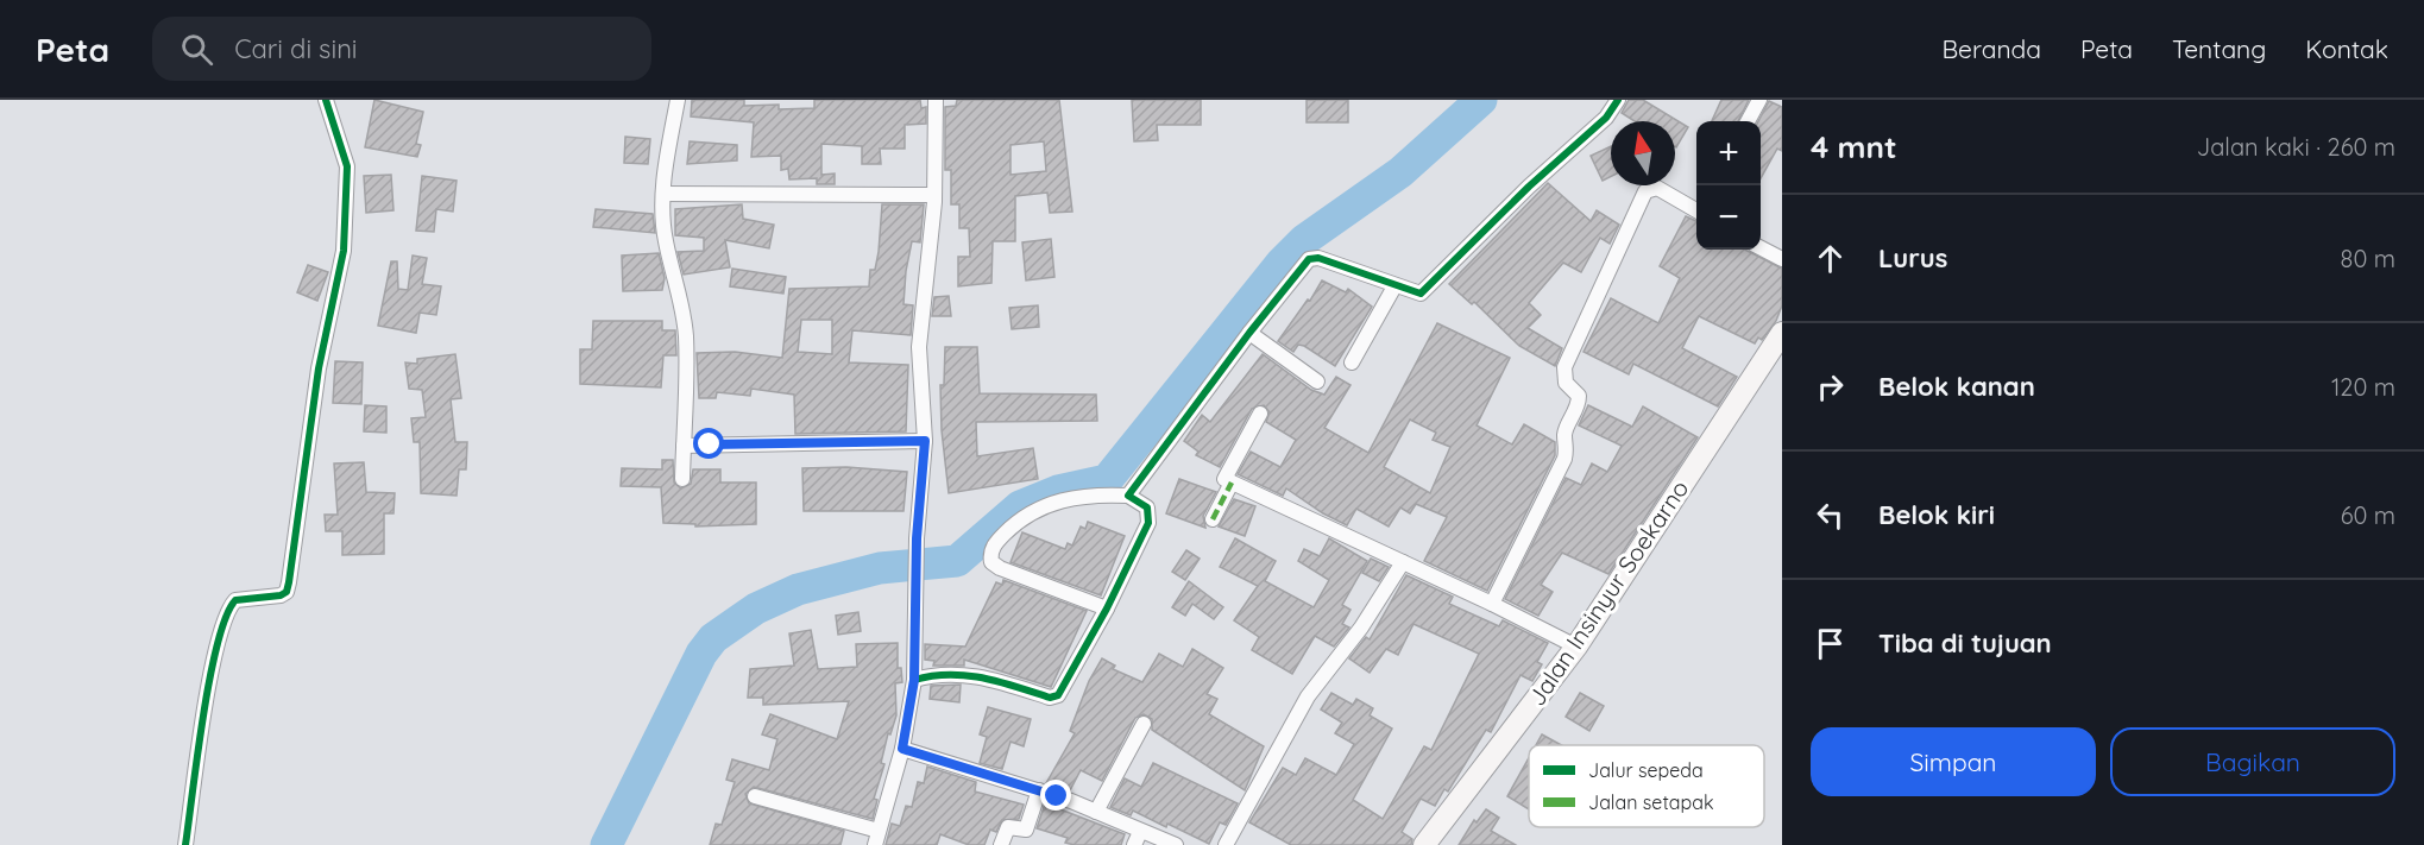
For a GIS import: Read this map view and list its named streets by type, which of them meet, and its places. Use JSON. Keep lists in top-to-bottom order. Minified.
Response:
{"streets":{"main road":["Jalan Insinyur Soekarno"]},"legend":["Jalur sepeda","Jalan setapak"],"north":"top","page":{"header":"Peta","search":"Cari di sini","nav":["Beranda","Peta","Tentang","Kontak"],"heading":["4 mnt","Jalan kaki · 260 m"],"map_buttons":["+","−"],"list":[["Lurus","80 m"],["Belok kanan","120 m"],["Belok kiri","60 m"],"Tiba di tujuan"],"buttons":["Simpan","Bagikan"]}}
